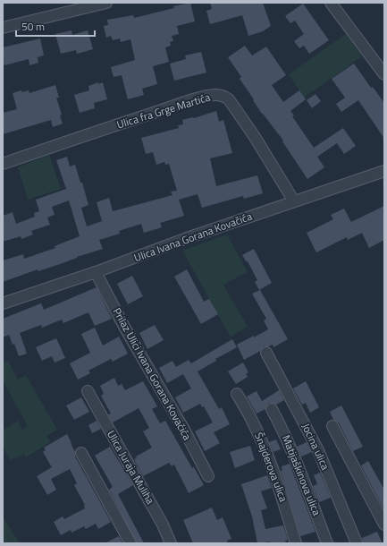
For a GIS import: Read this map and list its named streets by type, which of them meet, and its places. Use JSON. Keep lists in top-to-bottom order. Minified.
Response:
{"streets":{"street":["Ulica fra Grge Martića","Ulica Ivana Gorana Kovačića","Prilaz Ulici Ivana Gorana Kovačića","Jocina ulica","Ulica Juraja Muliha","Šnajderova ulica","Matijaškinova ulica"]},"crossings":[["Ulica fra Grge Martića","Ulica Ivana Gorana Kovačića"],["Ulica Ivana Gorana Kovačića","Prilaz Ulici Ivana Gorana Kovačića"]],"scale_bar":"50 m"}
